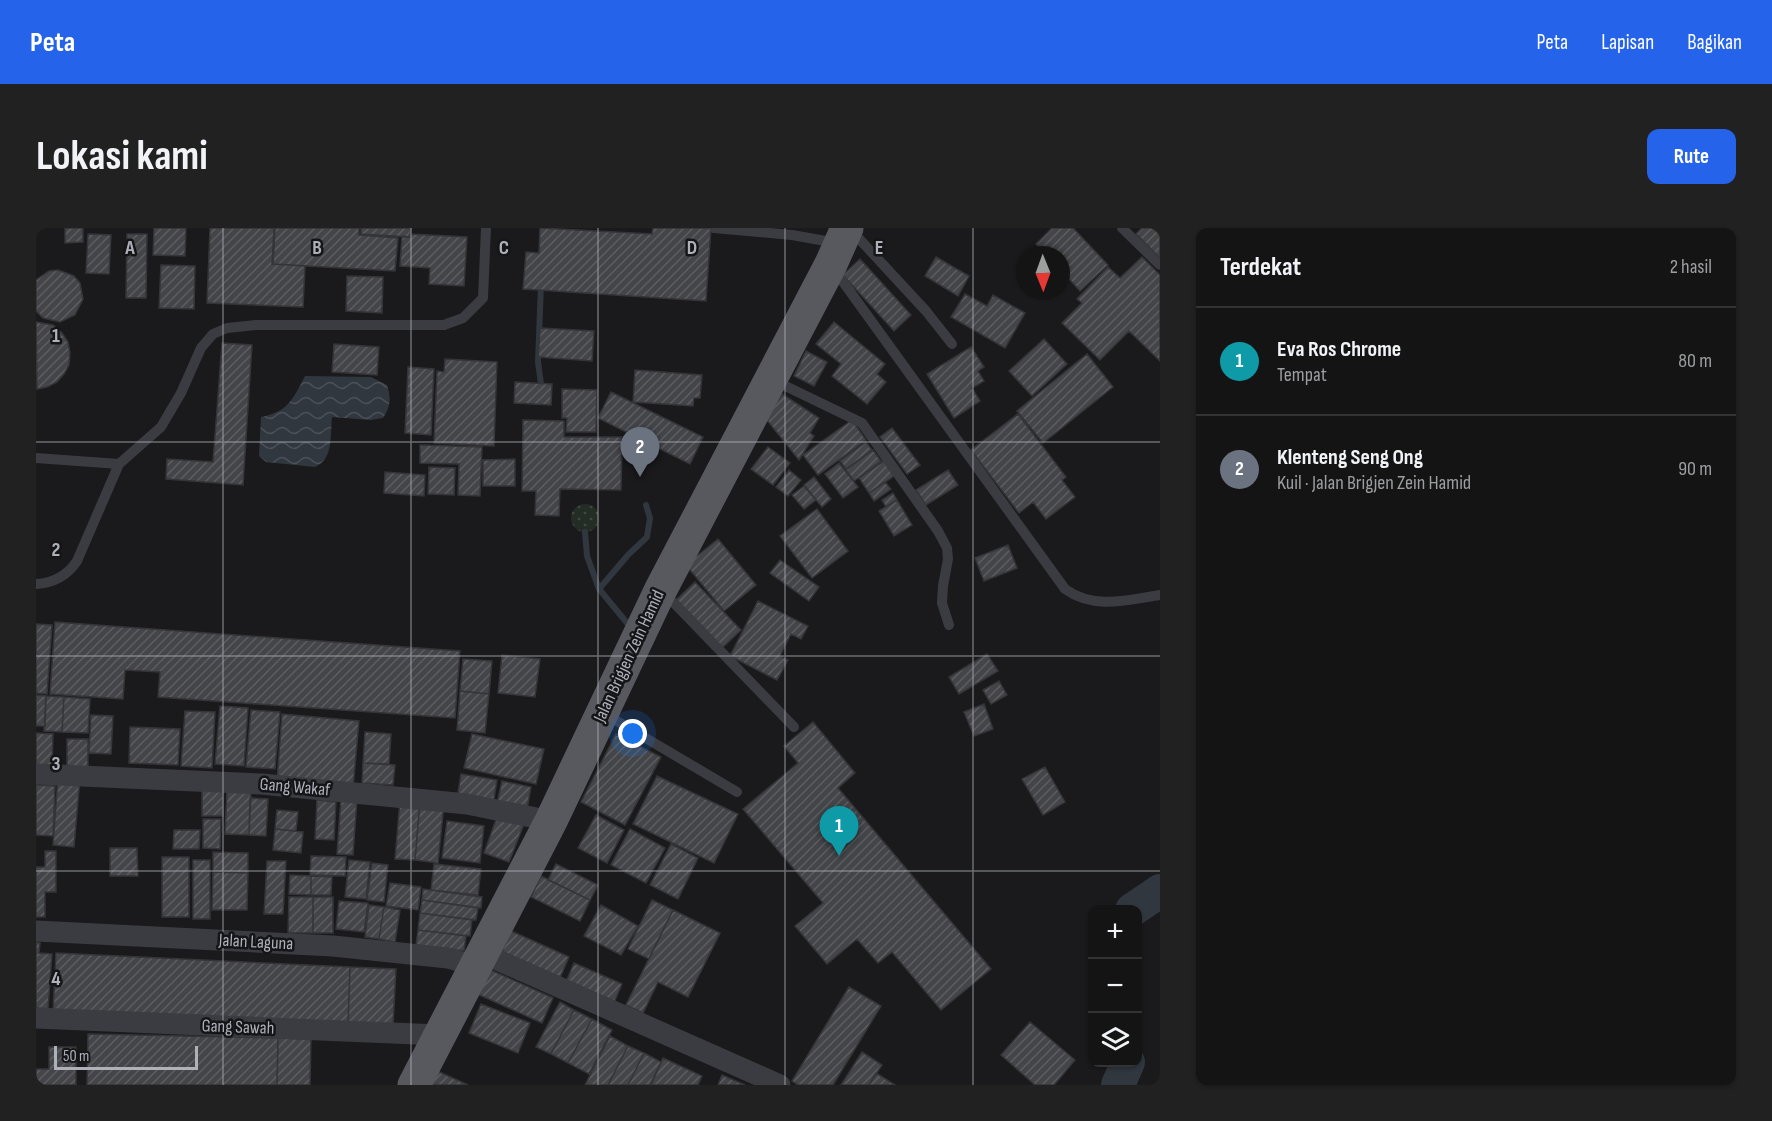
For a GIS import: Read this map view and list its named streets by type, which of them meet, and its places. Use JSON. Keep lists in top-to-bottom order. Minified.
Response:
{"streets":{"main road":["Jalan Brigjen Zein Hamid"],"street":["Gang Wakaf","Jalan Laguna","Gang Sawah"]},"crossings":[["Jalan Brigjen Zein Hamid","Gang Wakaf"],["Jalan Brigjen Zein Hamid","Jalan Laguna"],["Jalan Brigjen Zein Hamid","Gang Sawah"]],"scale_bar":"50 m","north":"bottom","page":{"header":"Peta","nav":["Peta","Lapisan","Bagikan"],"buttons":"Rute","title":"Lokasi kami","heading":["Terdekat","2 hasil"],"list":[{"mark":"1","name":"Eva Ros Chrome","note":"Tempat","value":"80 m"},{"mark":"2","name":"Klenteng Seng Ong","note":"Kuil · Jalan Brigjen Zein Hamid","value":"90 m"}],"pins":["2","1"],"map_buttons":["+","−"],"scale":"50 m"},"grid":{"columns":["A","B","C","D","E"],"rows":["1","2","3","4"]}}
